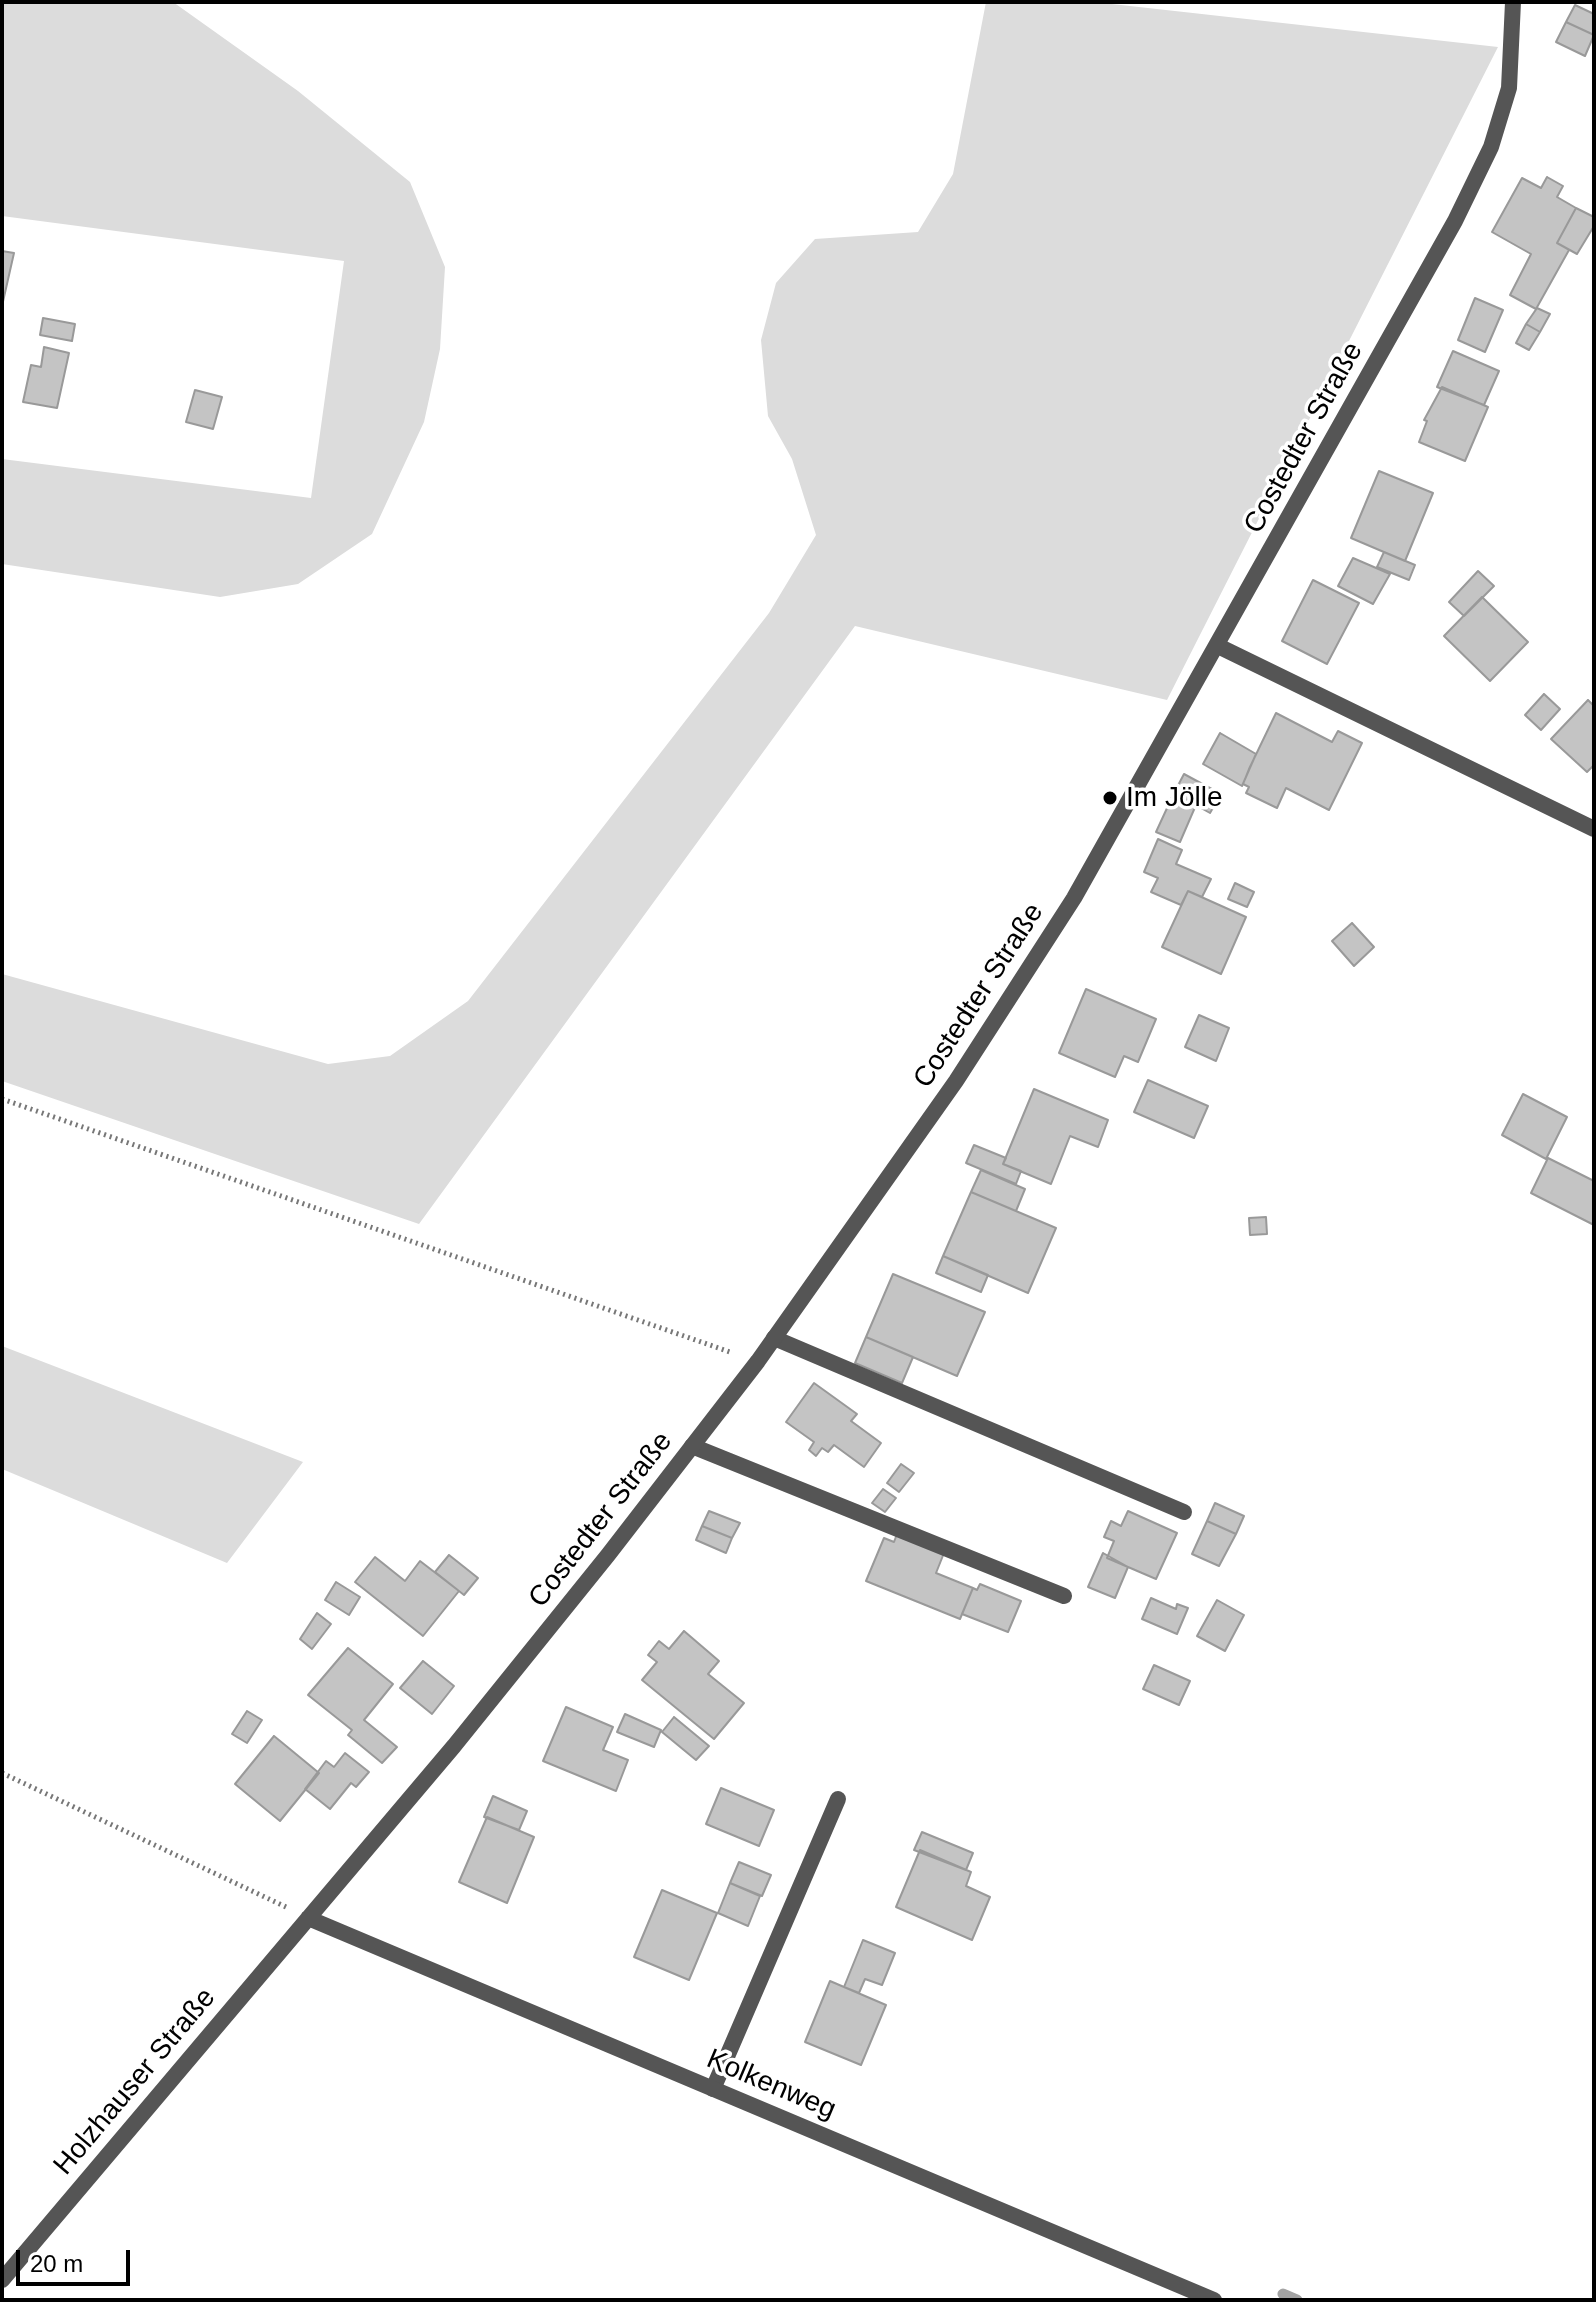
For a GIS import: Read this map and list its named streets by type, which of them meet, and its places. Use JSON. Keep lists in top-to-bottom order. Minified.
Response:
{"streets":{"street":["Costedter Straße","Holzhauser Straße","Kolkenweg"]},"crossings":[["Costedter Straße","Holzhauser Straße"],["Costedter Straße","Kolkenweg"],["Holzhauser Straße","Kolkenweg"]],"places":["Im Jölle"],"scale_bar":"20 m"}
